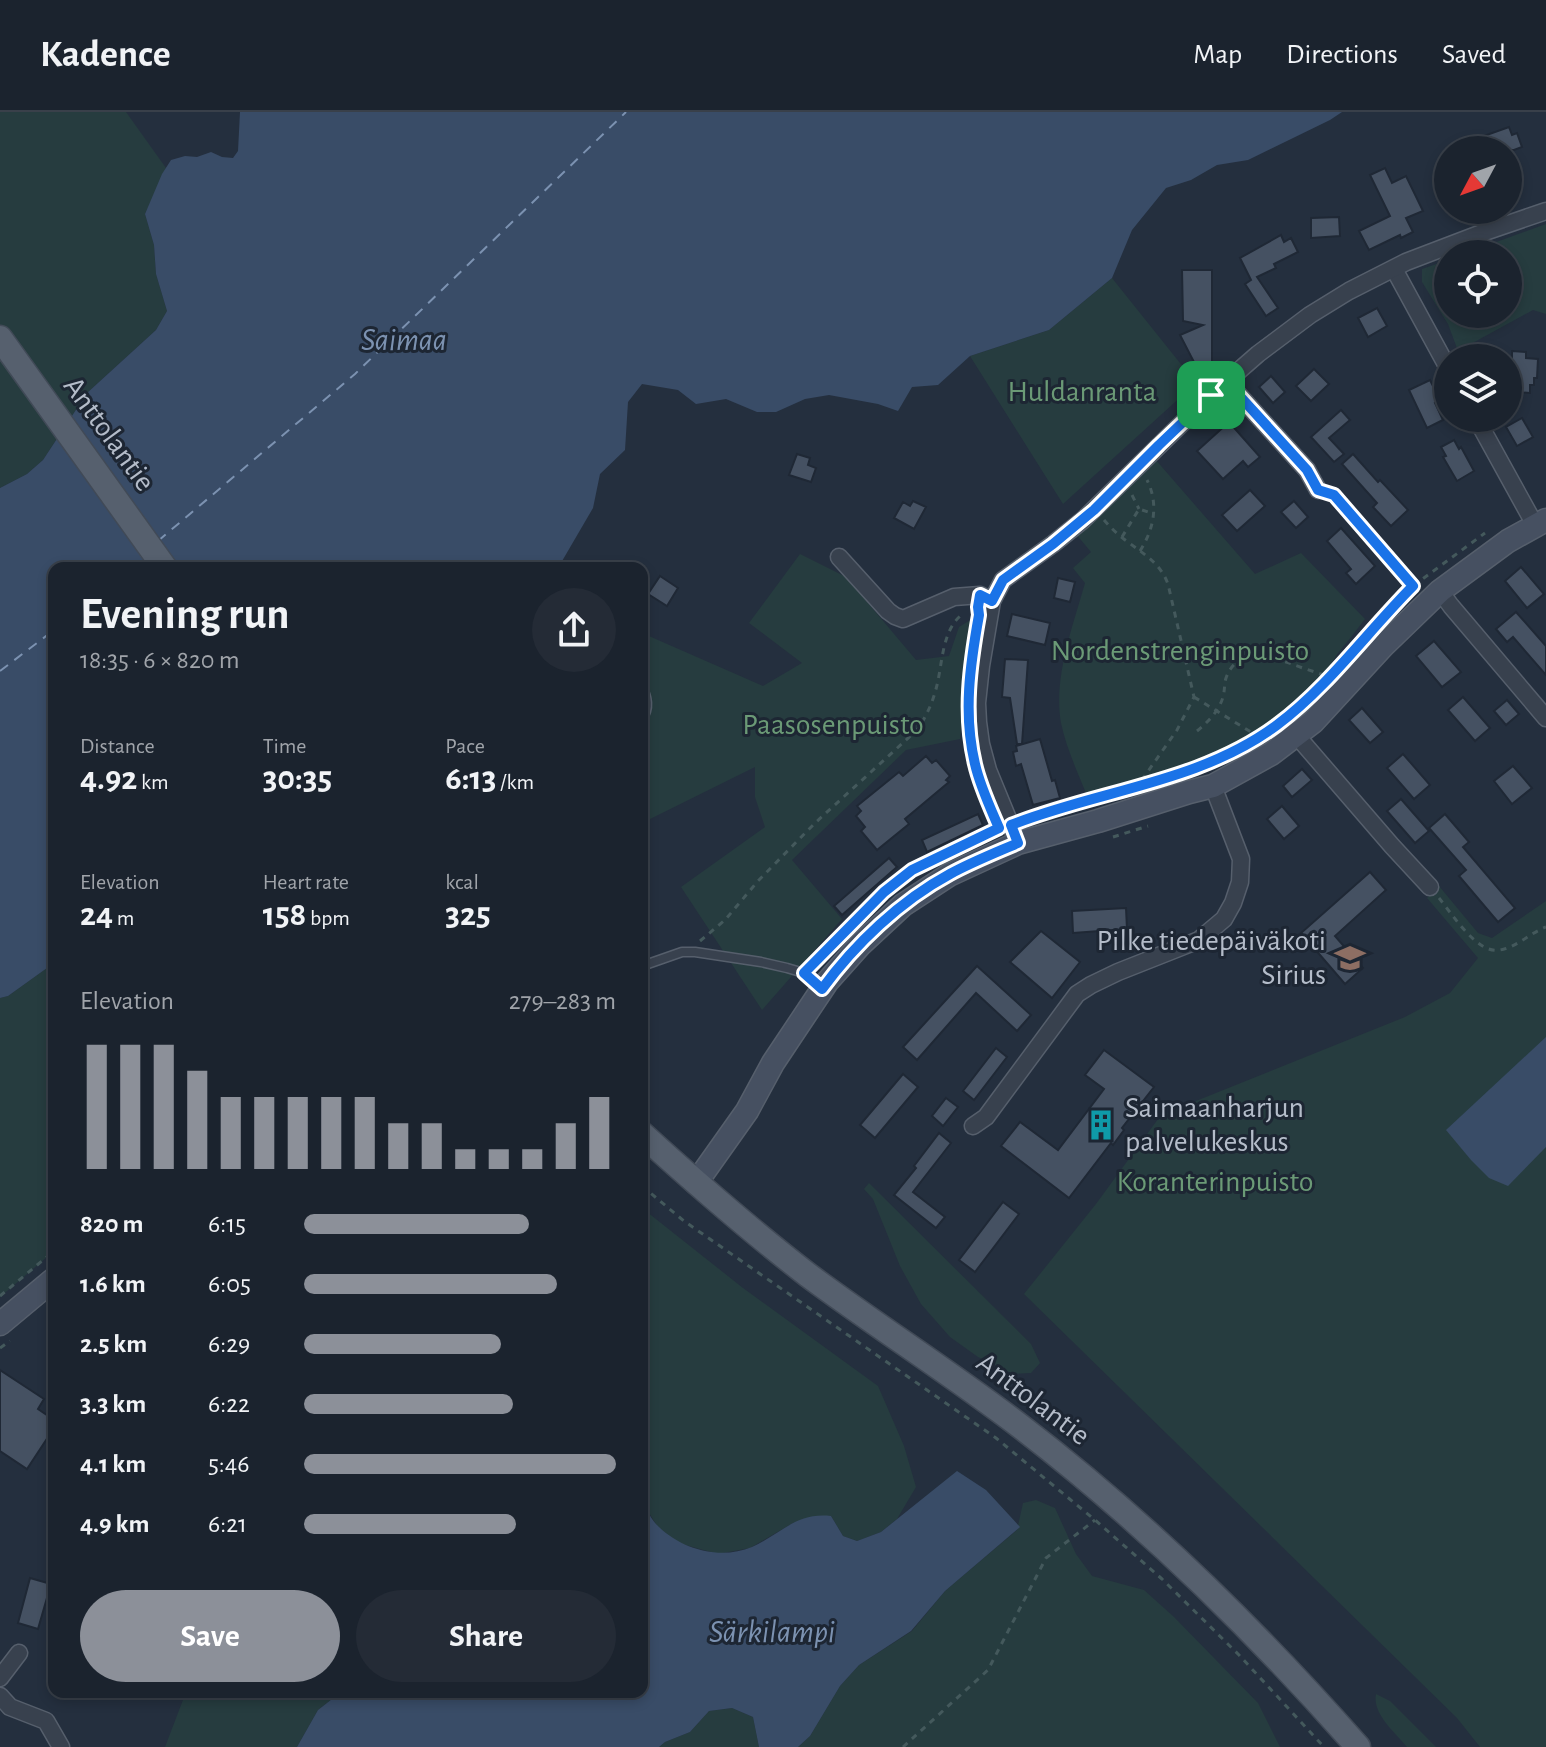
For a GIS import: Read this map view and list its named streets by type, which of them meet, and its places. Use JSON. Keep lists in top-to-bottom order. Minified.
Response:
{"streets":{"main road":["Anttolantie"]},"water":["Saimaa","Särkilampi"],"parks":["Huldanranta","Nordenstrenginpuisto","Paasosenpuisto","Koranterinpuisto"],"places":{"school or university":["Pilke tiedepäiväkoti Sirius"],"building":["Saimaanharjun palvelukeskus"]},"north":"bottom left","page":{"header":"Kadence","nav":["Map","Directions","Saved"],"heading":["Evening run","18:35 · 6 × 820 m"],"stats":[["Distance","4.92 km"],["Time","30:35"],["Pace","6:13 /km"],["Elevation","24 m"],["Heart rate","158 bpm"],["kcal","325"]],"chart":["Elevation","279–283 m"],"list":[{"name":"820 m","note":"6:15"},{"name":"1.6 km","note":"6:05"},{"name":"2.5 km","note":"6:29"},{"name":"3.3 km","note":"6:22"},{"name":"4.1 km","note":"5:46"},{"name":"4.9 km","note":"6:21"}],"buttons":["Save","Share"]}}
